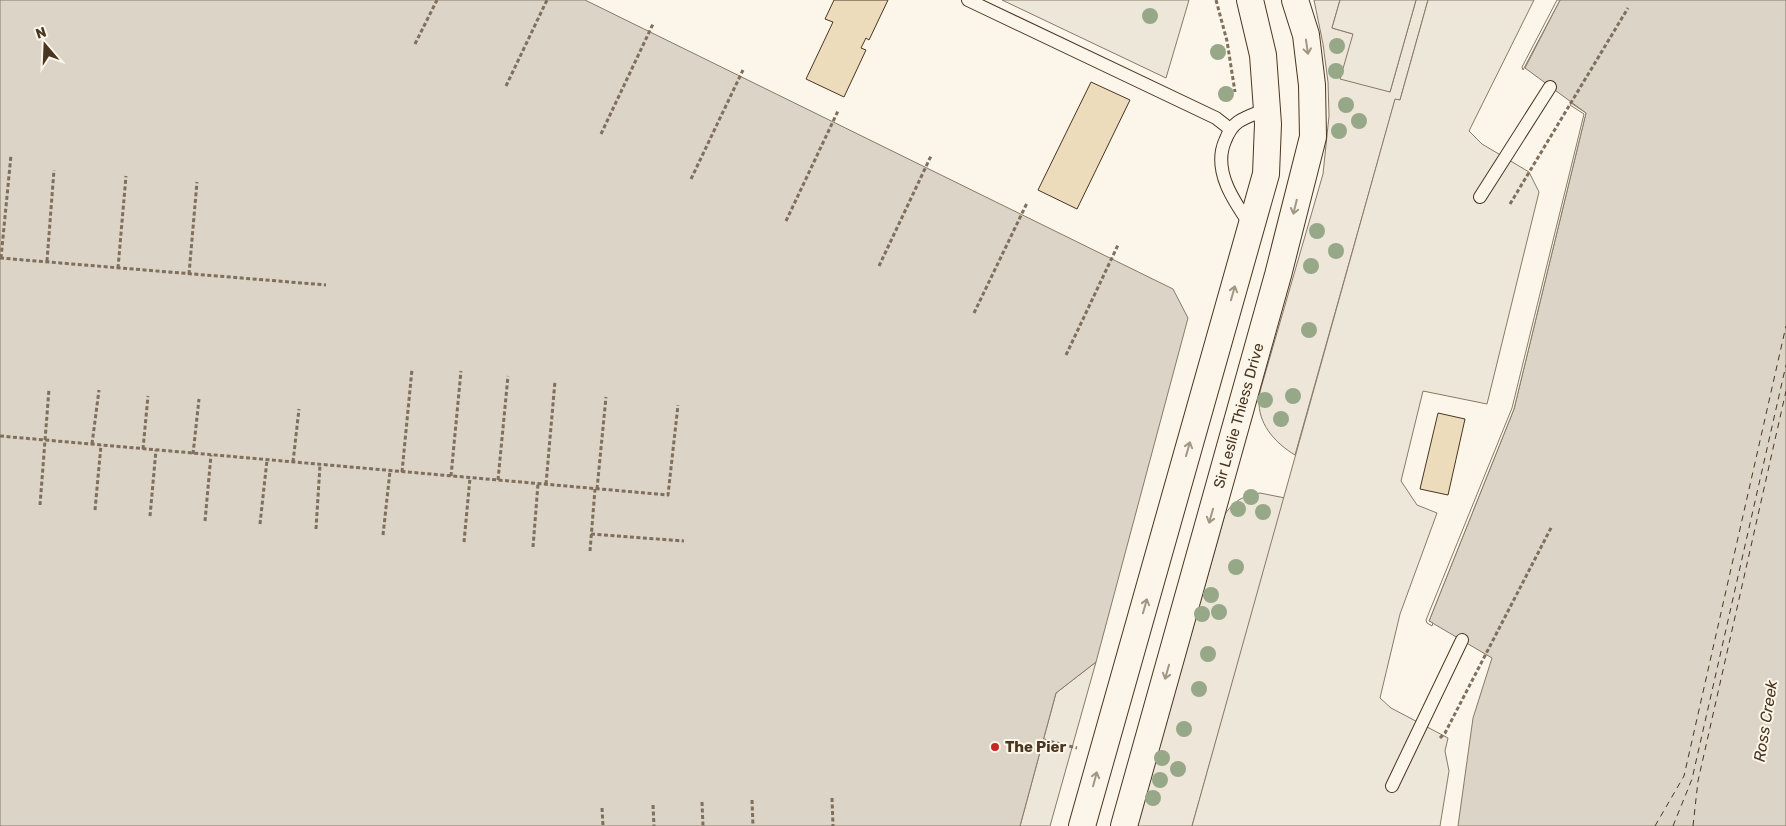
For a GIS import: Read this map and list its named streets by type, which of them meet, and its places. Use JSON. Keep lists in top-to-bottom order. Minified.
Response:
{"streets":{"street":["Sir Leslie Thiess Drive"]},"water":["Ross Creek"],"places":["The Pier"],"north":"top"}
